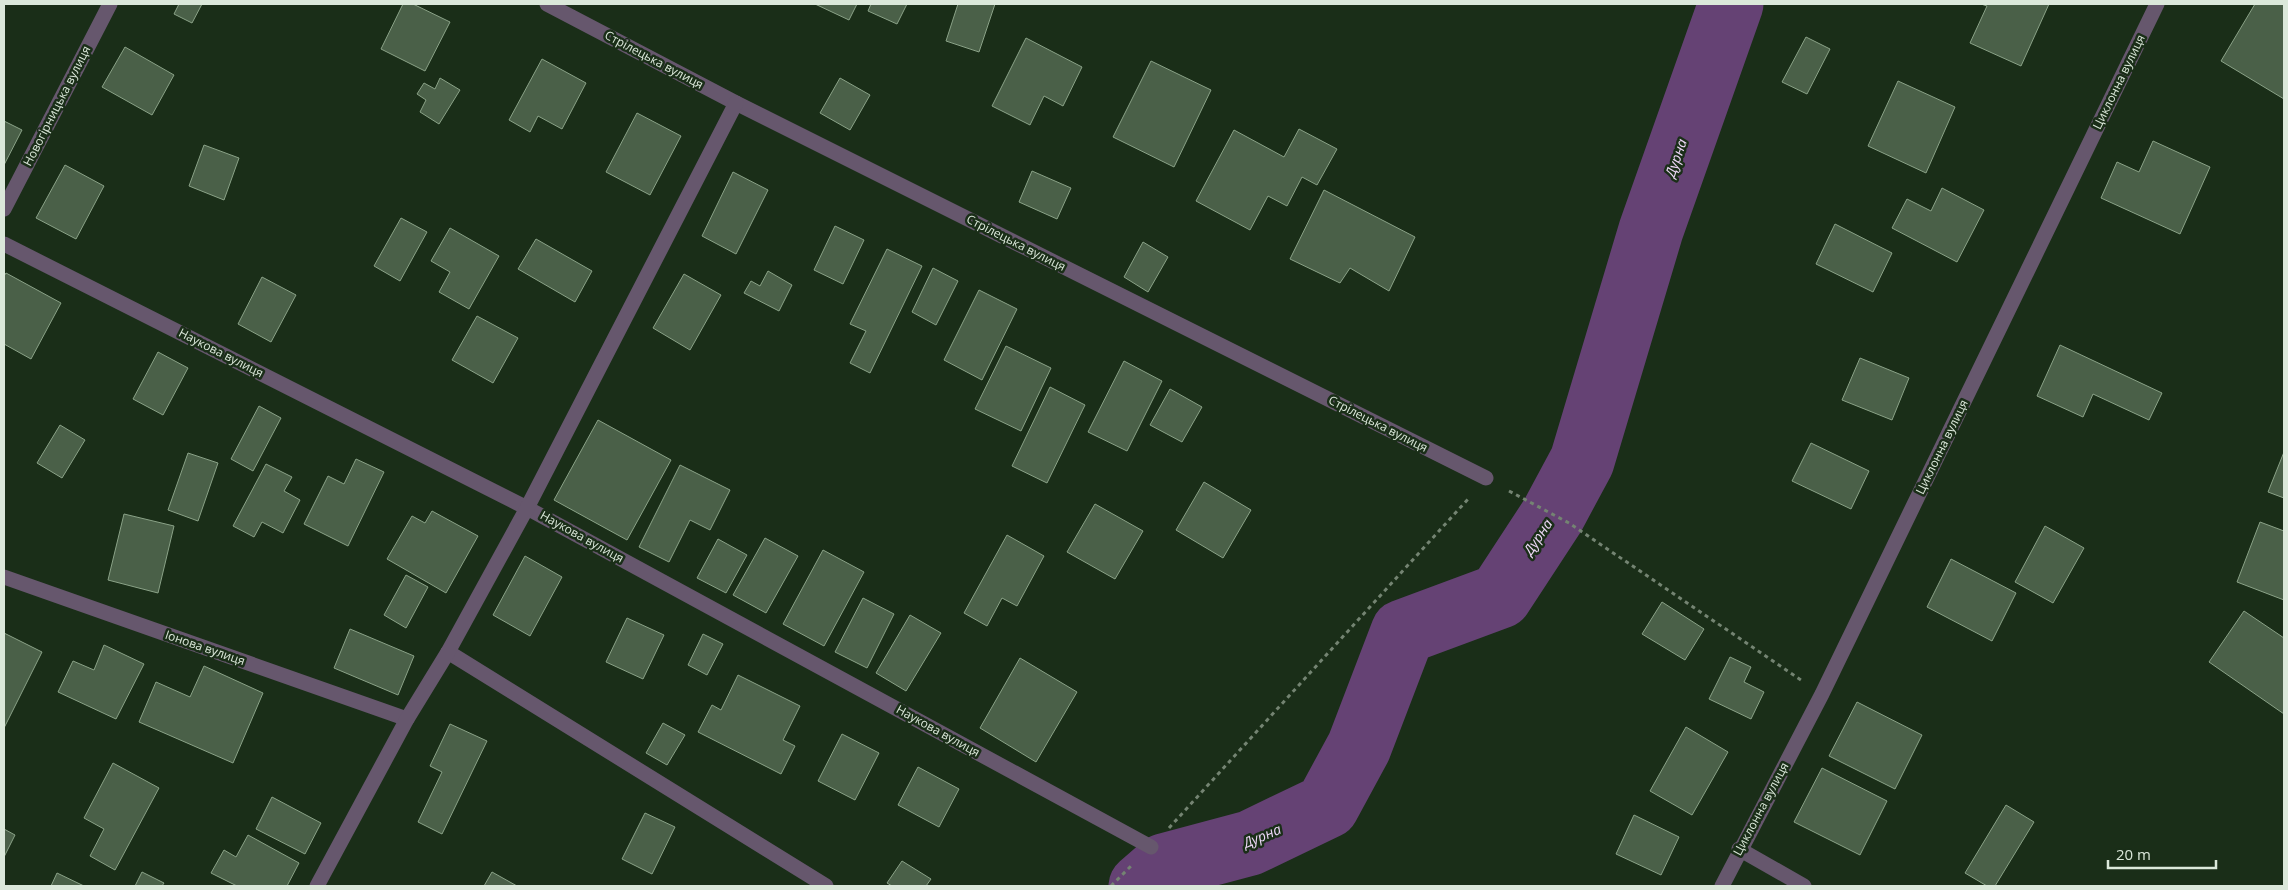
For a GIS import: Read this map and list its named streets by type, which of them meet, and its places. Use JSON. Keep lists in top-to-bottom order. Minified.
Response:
{"streets":{"street":["Стрілецька вулиця","Циклонна вулиця","Новогірницька вулиця","Наукова вулиця","Іонова вулиця"]},"water":["Дурна"],"scale_bar":"20 m"}
